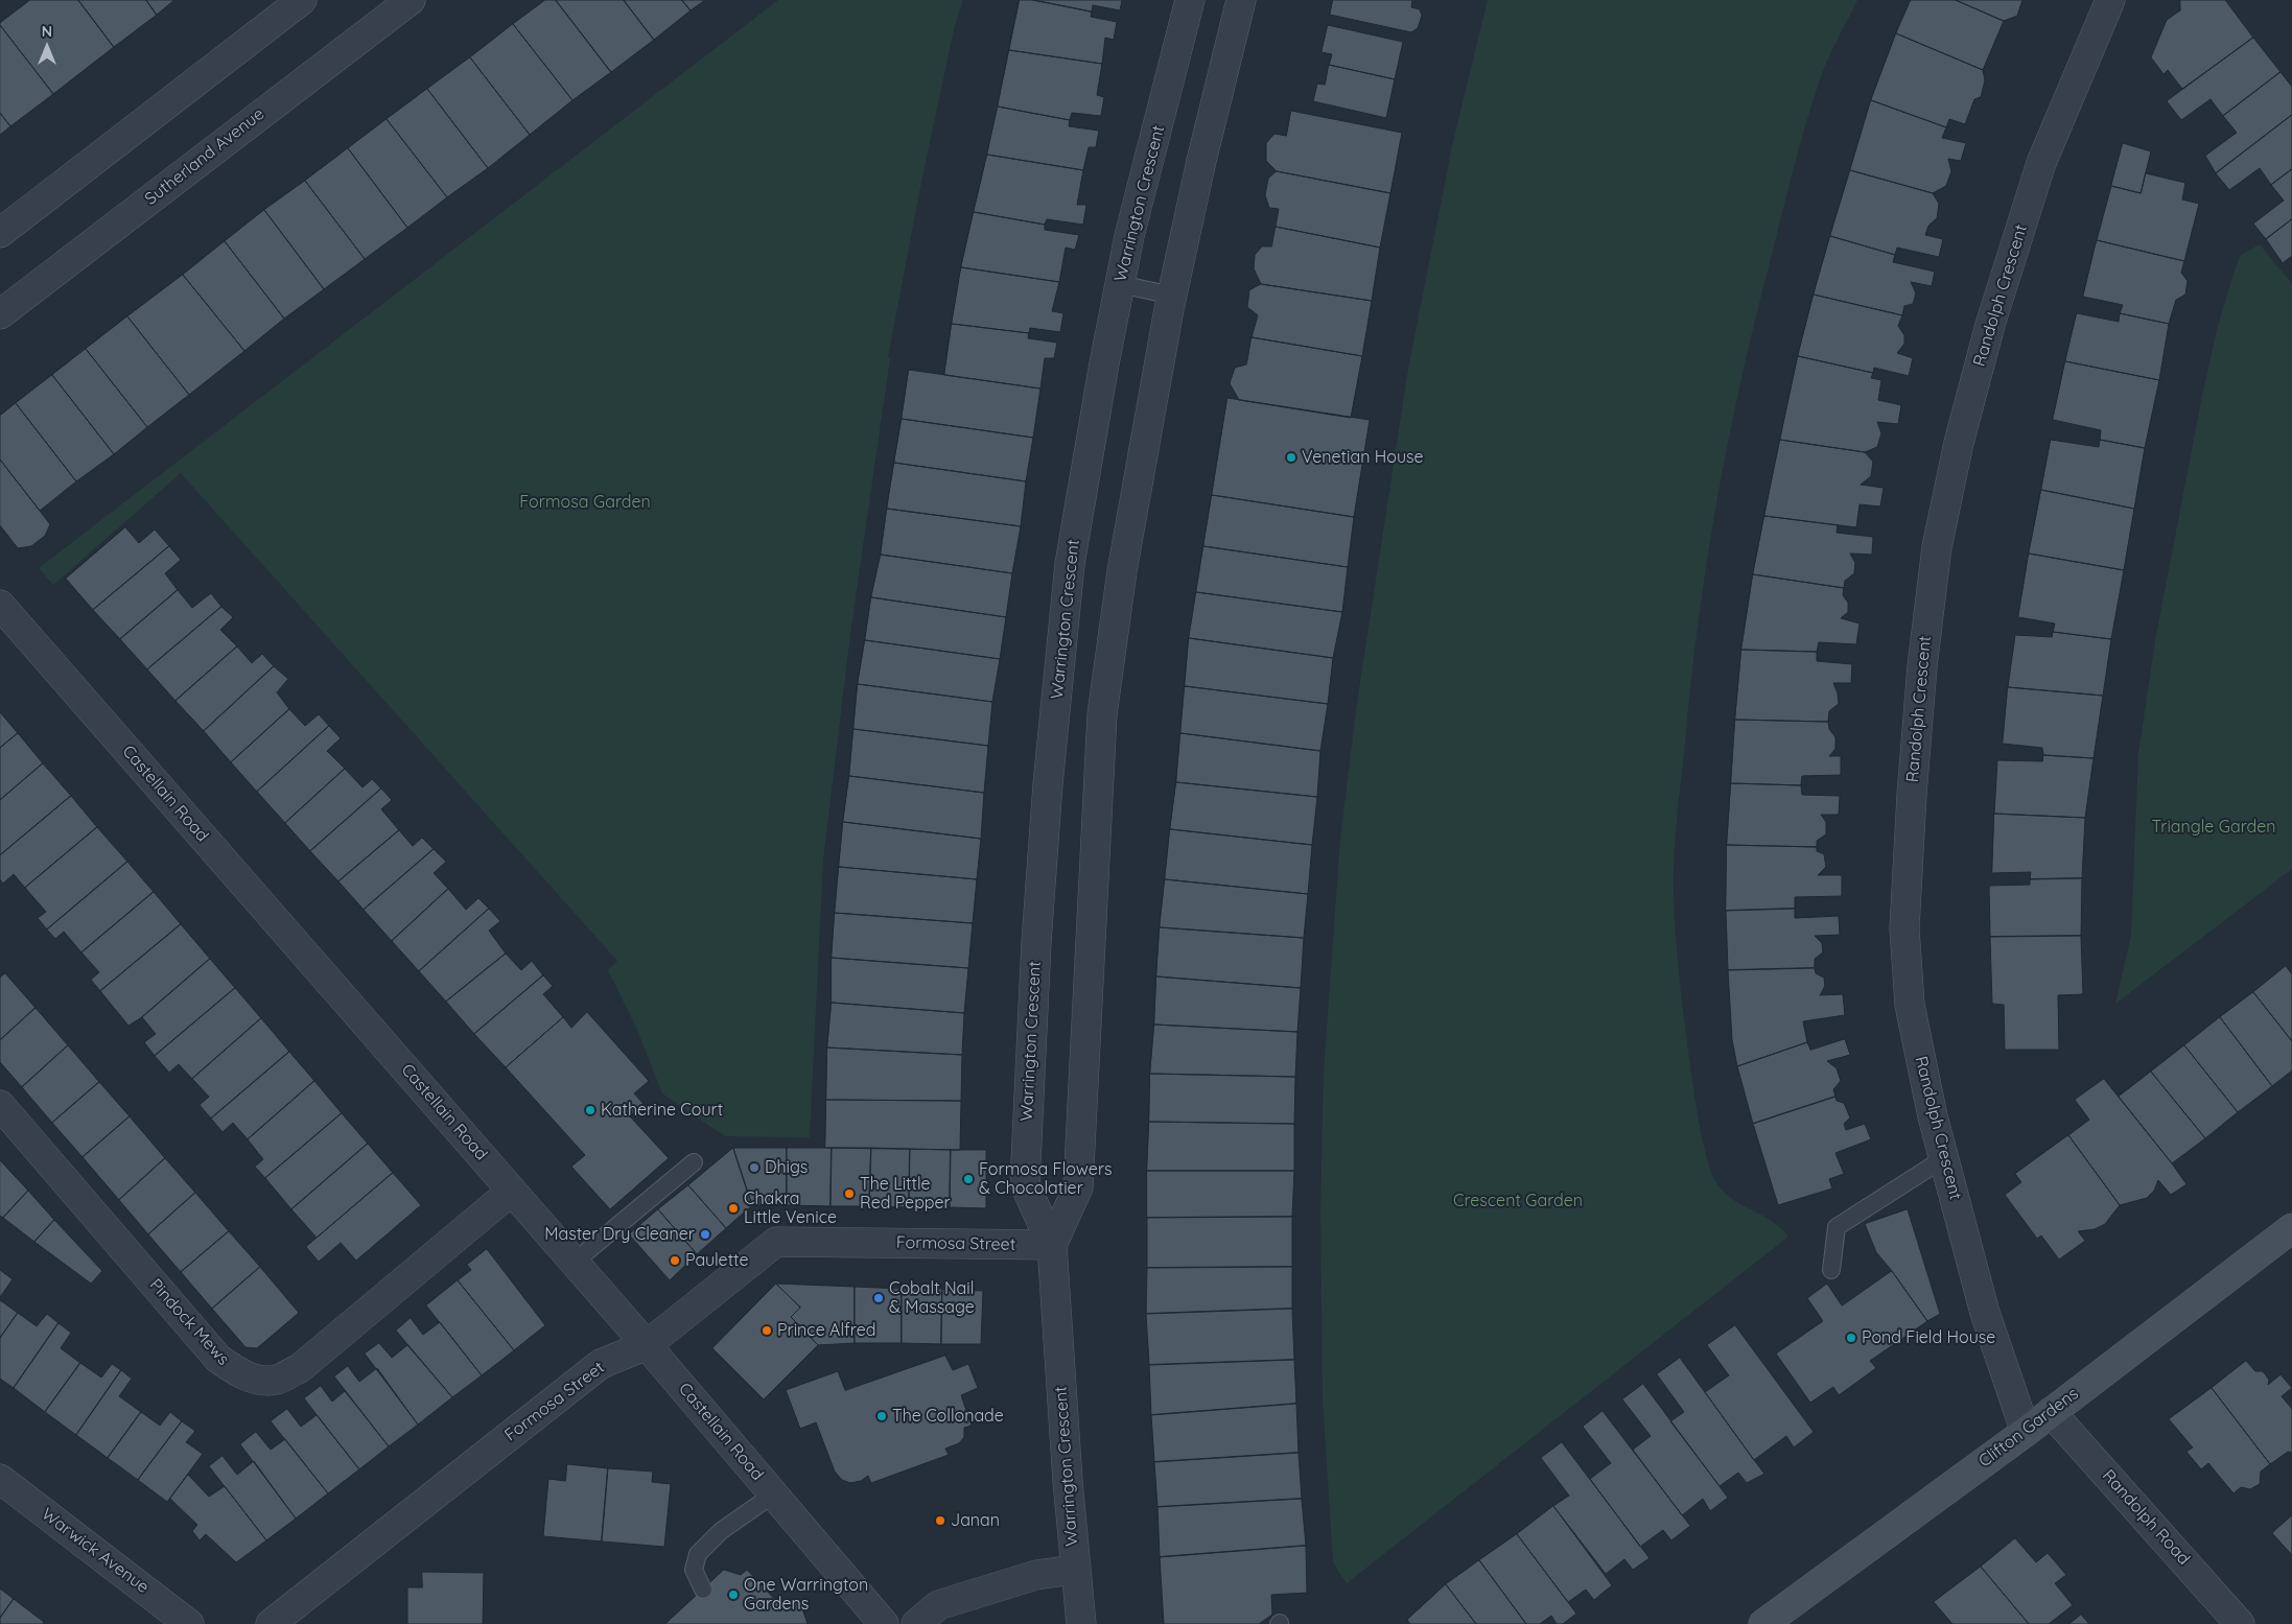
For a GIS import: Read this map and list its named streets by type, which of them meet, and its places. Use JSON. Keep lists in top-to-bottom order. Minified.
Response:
{"streets":{"main road":["Clifton Gardens"],"street":["Sutherland Avenue","Warrington Crescent","Randolph Crescent","Castellain Road","Formosa Street","Pindock Mews","Randolph Road","Warwick Avenue"]},"crossings":[["Warrington Crescent","Formosa Street"],["Randolph Crescent","Clifton Gardens"],["Castellain Road","Formosa Street"],["Castellain Road","Pindock Mews"],["Clifton Gardens","Randolph Road"]],"parks":["Formosa Garden","Triangle Garden","Crescent Garden"],"places":["Venetian House","Katherine Court","Dhigs","Formosa Flowers & Chocolatier","The Little Red Pepper","Chakra Little Venice","Master Dry Cleaner","Paulette","Cobalt Nail & Massage","Prince Alfred","Pond Field House","The Collonade","Janan","One Warrington Gardens"],"north":"top"}
